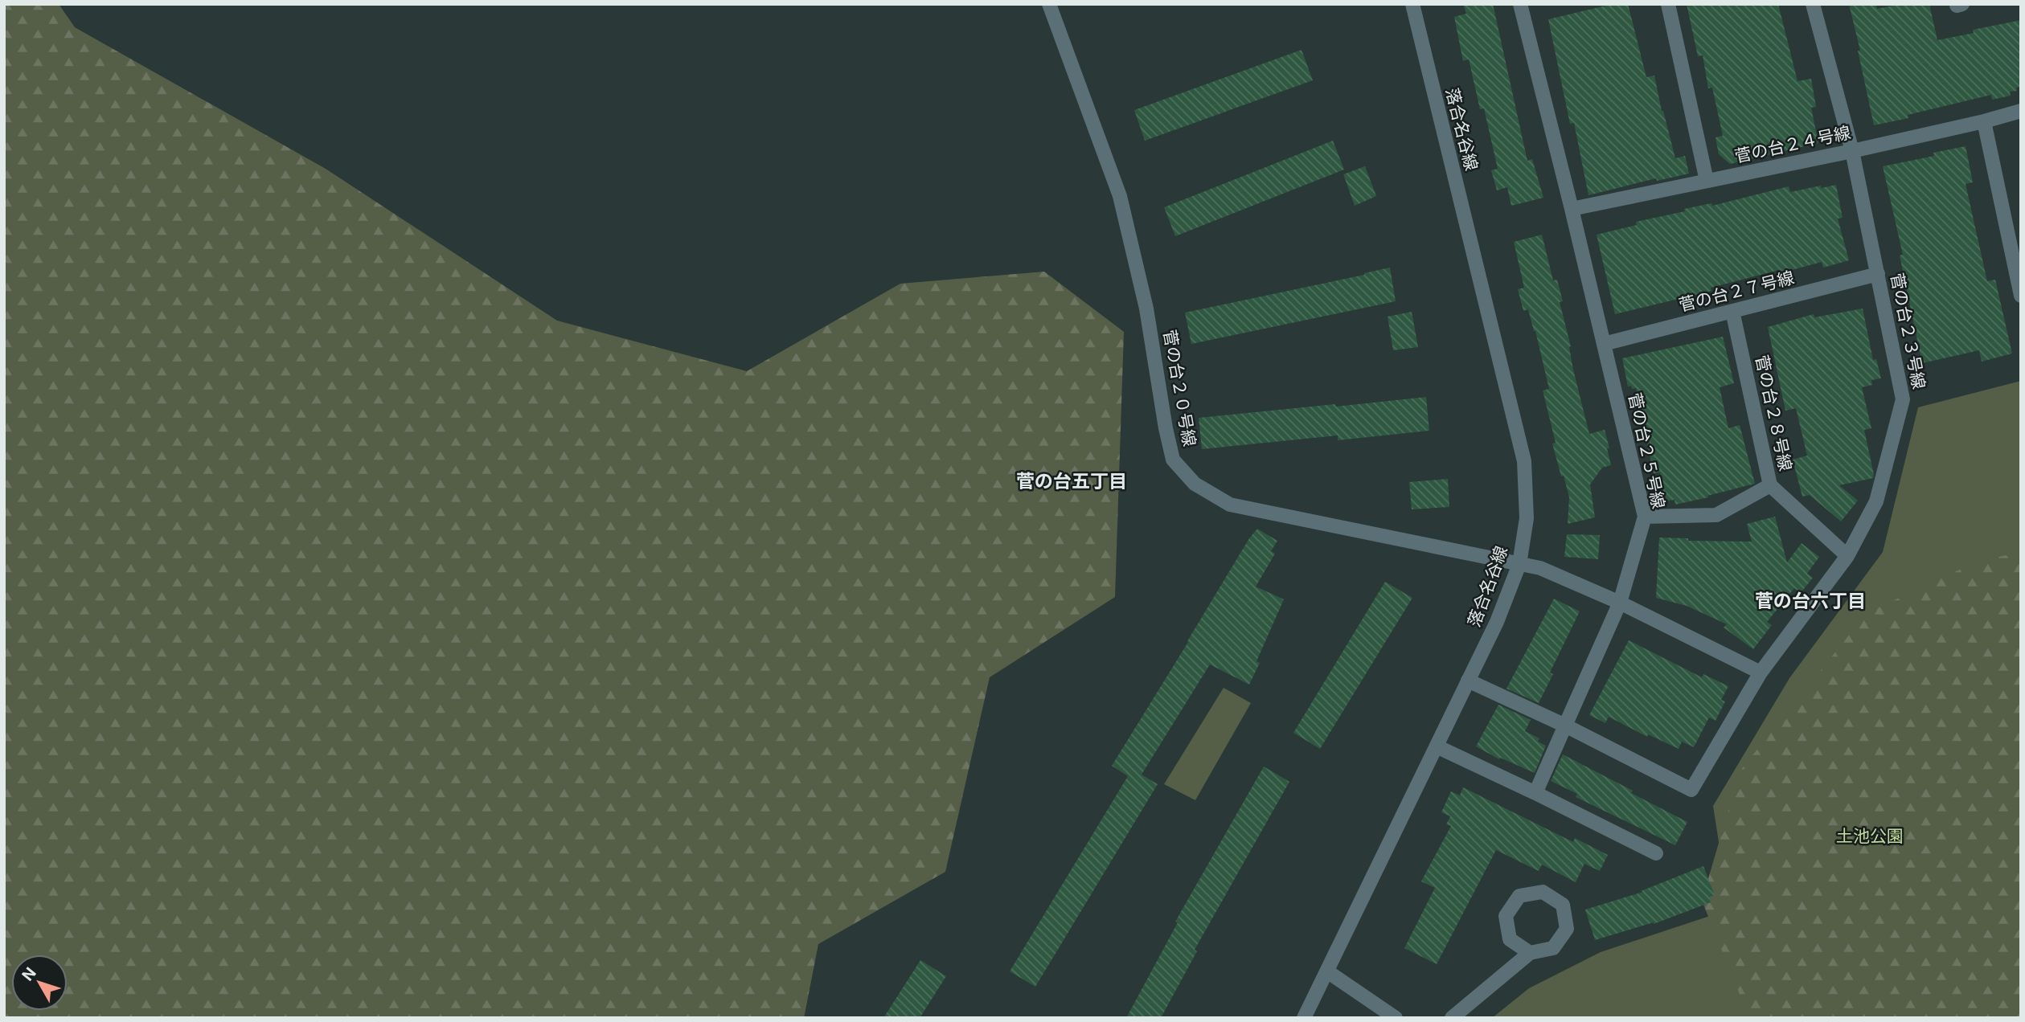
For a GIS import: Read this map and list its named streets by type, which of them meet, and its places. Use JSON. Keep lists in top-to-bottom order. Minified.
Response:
{"streets":{"street":["落合名谷線","菅の台２４号線","菅の台２７号線","菅の台２３号線","菅の台２０号線","菅の台２８号線","菅の台２５号線"]},"crossings":[["落合名谷線","菅の台２０号線"],["菅の台２４号線","菅の台２３号線"],["菅の台２４号線","菅の台２５号線"],["菅の台２７号線","菅の台２３号線"],["菅の台２７号線","菅の台２８号線"],["菅の台２７号線","菅の台２５号線"],["菅の台２３号線","菅の台２８号線"]],"districts":["菅の台五丁目","菅の台六丁目"],"parks":["土池公園"],"north":"top left"}
